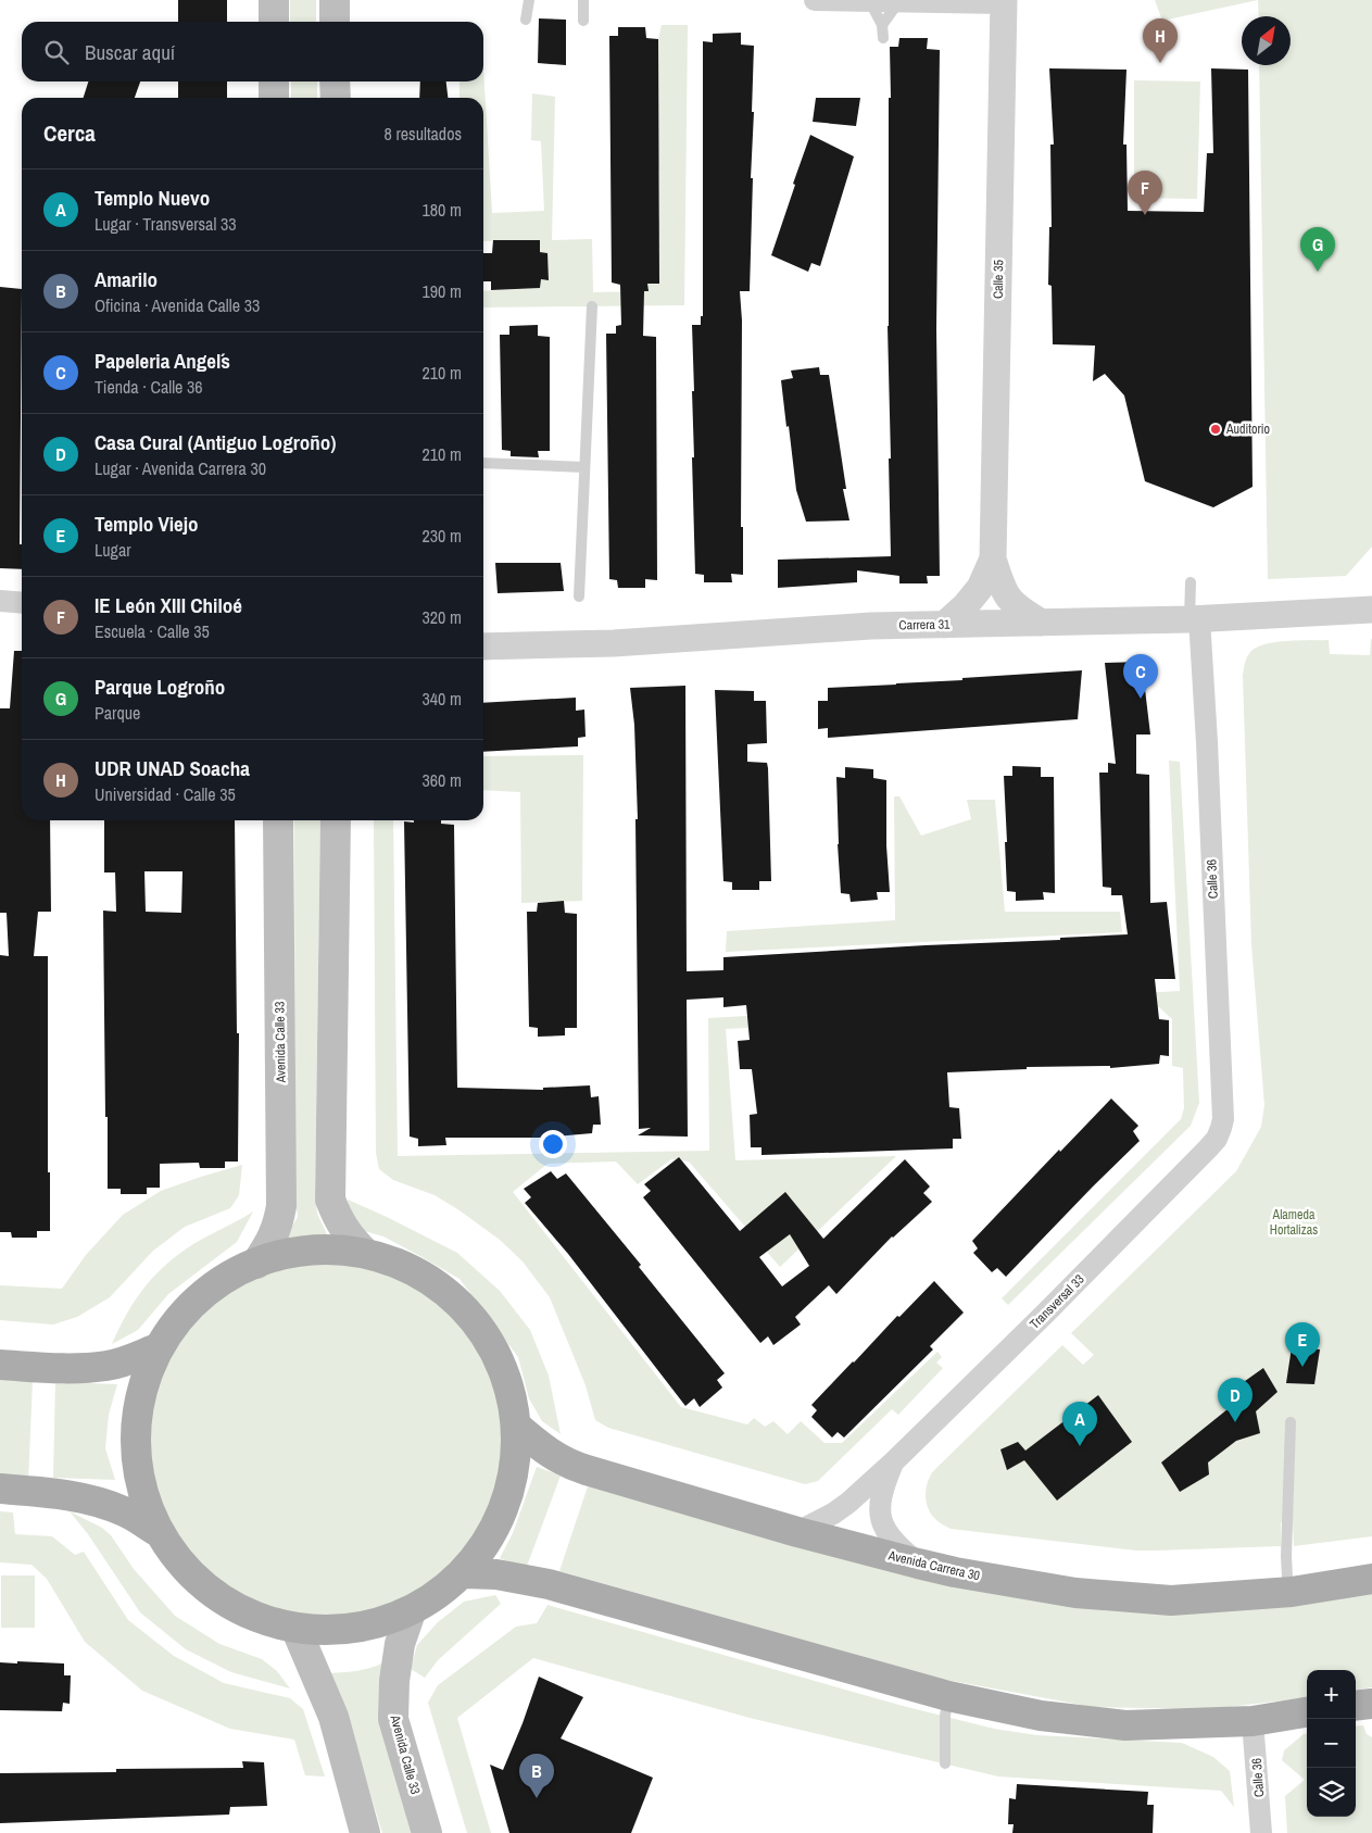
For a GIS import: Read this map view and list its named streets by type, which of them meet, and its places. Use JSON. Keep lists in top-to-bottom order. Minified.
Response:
{"streets":{"main road":["Avenida Calle 33","Avenida Carrera 30"],"street":["Calle 35","Carrera 31","Calle 36","Transversal 33"]},"crossings":[["Calle 35","Carrera 31"],["Carrera 31","Calle 36"],["Calle 36","Transversal 33"],["Transversal 33","Avenida Carrera 30"]],"parks":["Alameda Hortalizas"],"places":["Auditorio"],"north":"top right","page":{"pins":["H","F","G","C","E","D","A","B"],"search":"Buscar aquí","heading":["Cerca","8 resultados"],"list":[{"mark":"A","name":"Templo Nuevo","note":"Lugar · Transversal 33","value":"180 m"},{"mark":"B","name":"Amarilo","note":"Oficina · Avenida Calle 33","value":"190 m"},{"mark":"C","name":"Papeleria Angel´s","note":"Tienda · Calle 36","value":"210 m"},{"mark":"D","name":"Casa Cural (Antiguo Logroño)","note":"Lugar · Avenida Carrera 30","value":"210 m"},{"mark":"E","name":"Templo Viejo","note":"Lugar","value":"230 m"},{"mark":"F","name":"IE León XIII Chiloé","note":"Escuela · Calle 35","value":"320 m"},{"mark":"G","name":"Parque Logroño","note":"Parque","value":"340 m"},{"mark":"H","name":"UDR UNAD Soacha","note":"Universidad · Calle 35","value":"360 m"}],"map_buttons":["+","−"]}}
